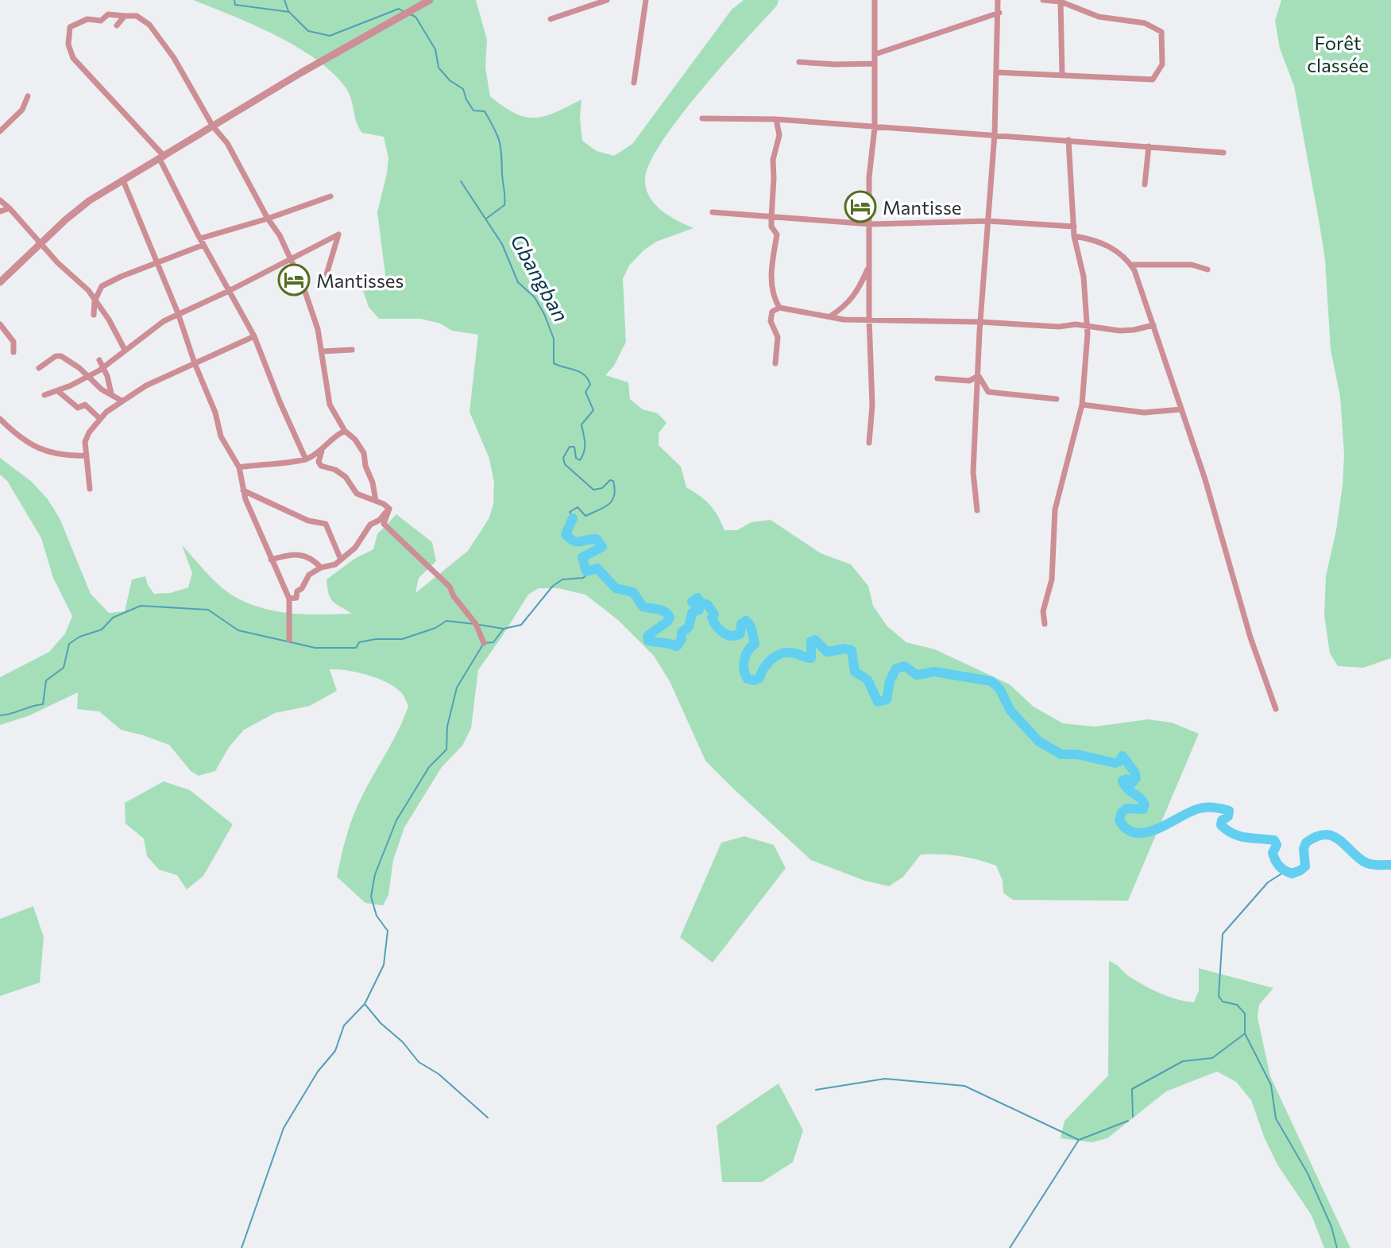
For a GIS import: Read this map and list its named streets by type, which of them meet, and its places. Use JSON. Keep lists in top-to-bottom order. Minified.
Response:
{"water":["Gbangban"],"parks":["Forêt classée"],"places":{"hotel":["Mantisse","Mantisses"]}}
